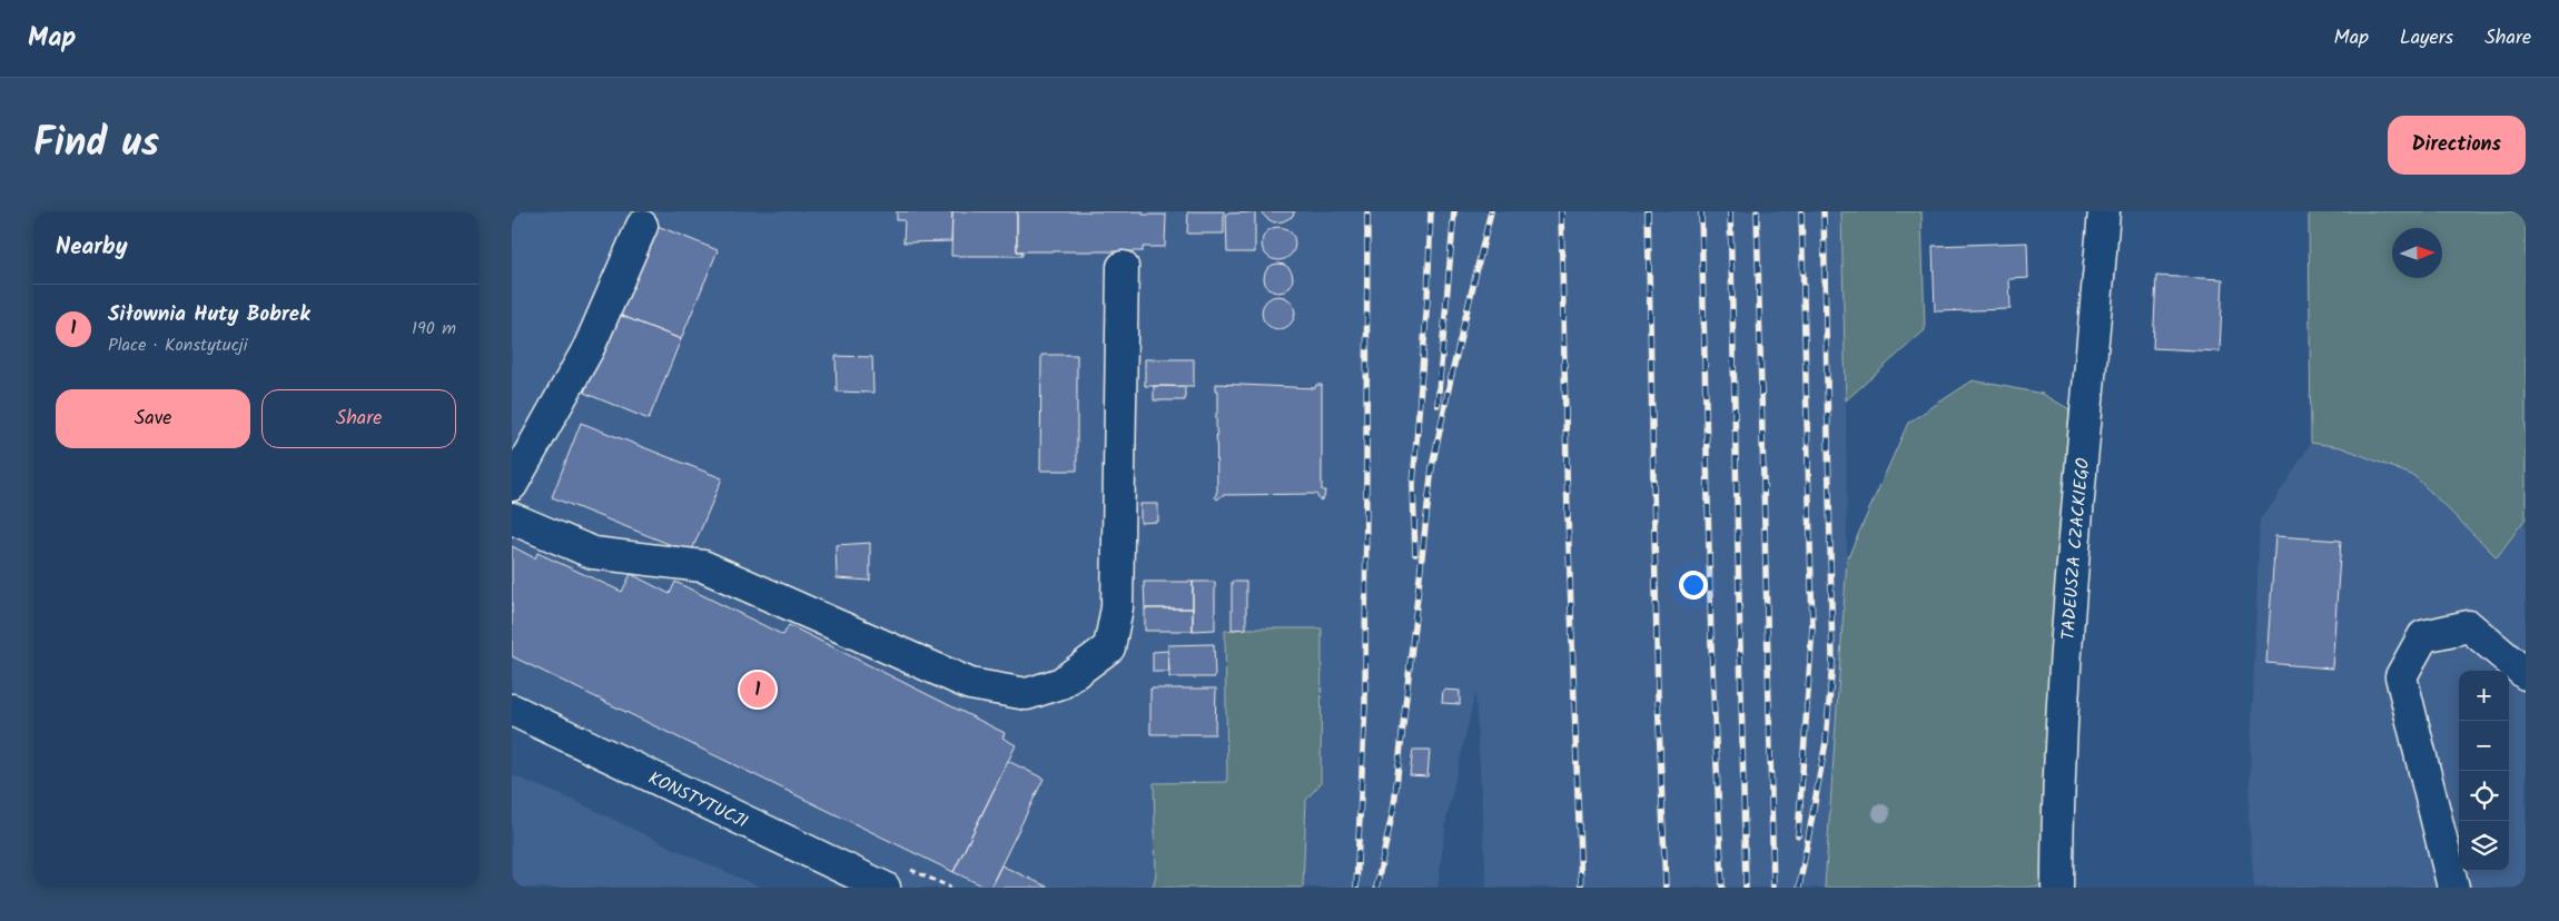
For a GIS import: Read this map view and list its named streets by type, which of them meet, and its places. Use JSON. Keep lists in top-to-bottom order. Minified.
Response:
{"streets":{"street":["TADEUSZA CZACKIEGO","KONSTYTUCJI"]},"north":"right","page":{"header":"Map","nav":["Map","Layers","Share"],"title":"Find us","buttons":["Directions",["Save","Share"]],"heading":"Nearby","list":[{"mark":"1","name":"Siłownia Huty Bobrek","note":"Place · Konstytucji","value":"190 m"}],"pins":"1","map_buttons":["+","−"]}}
